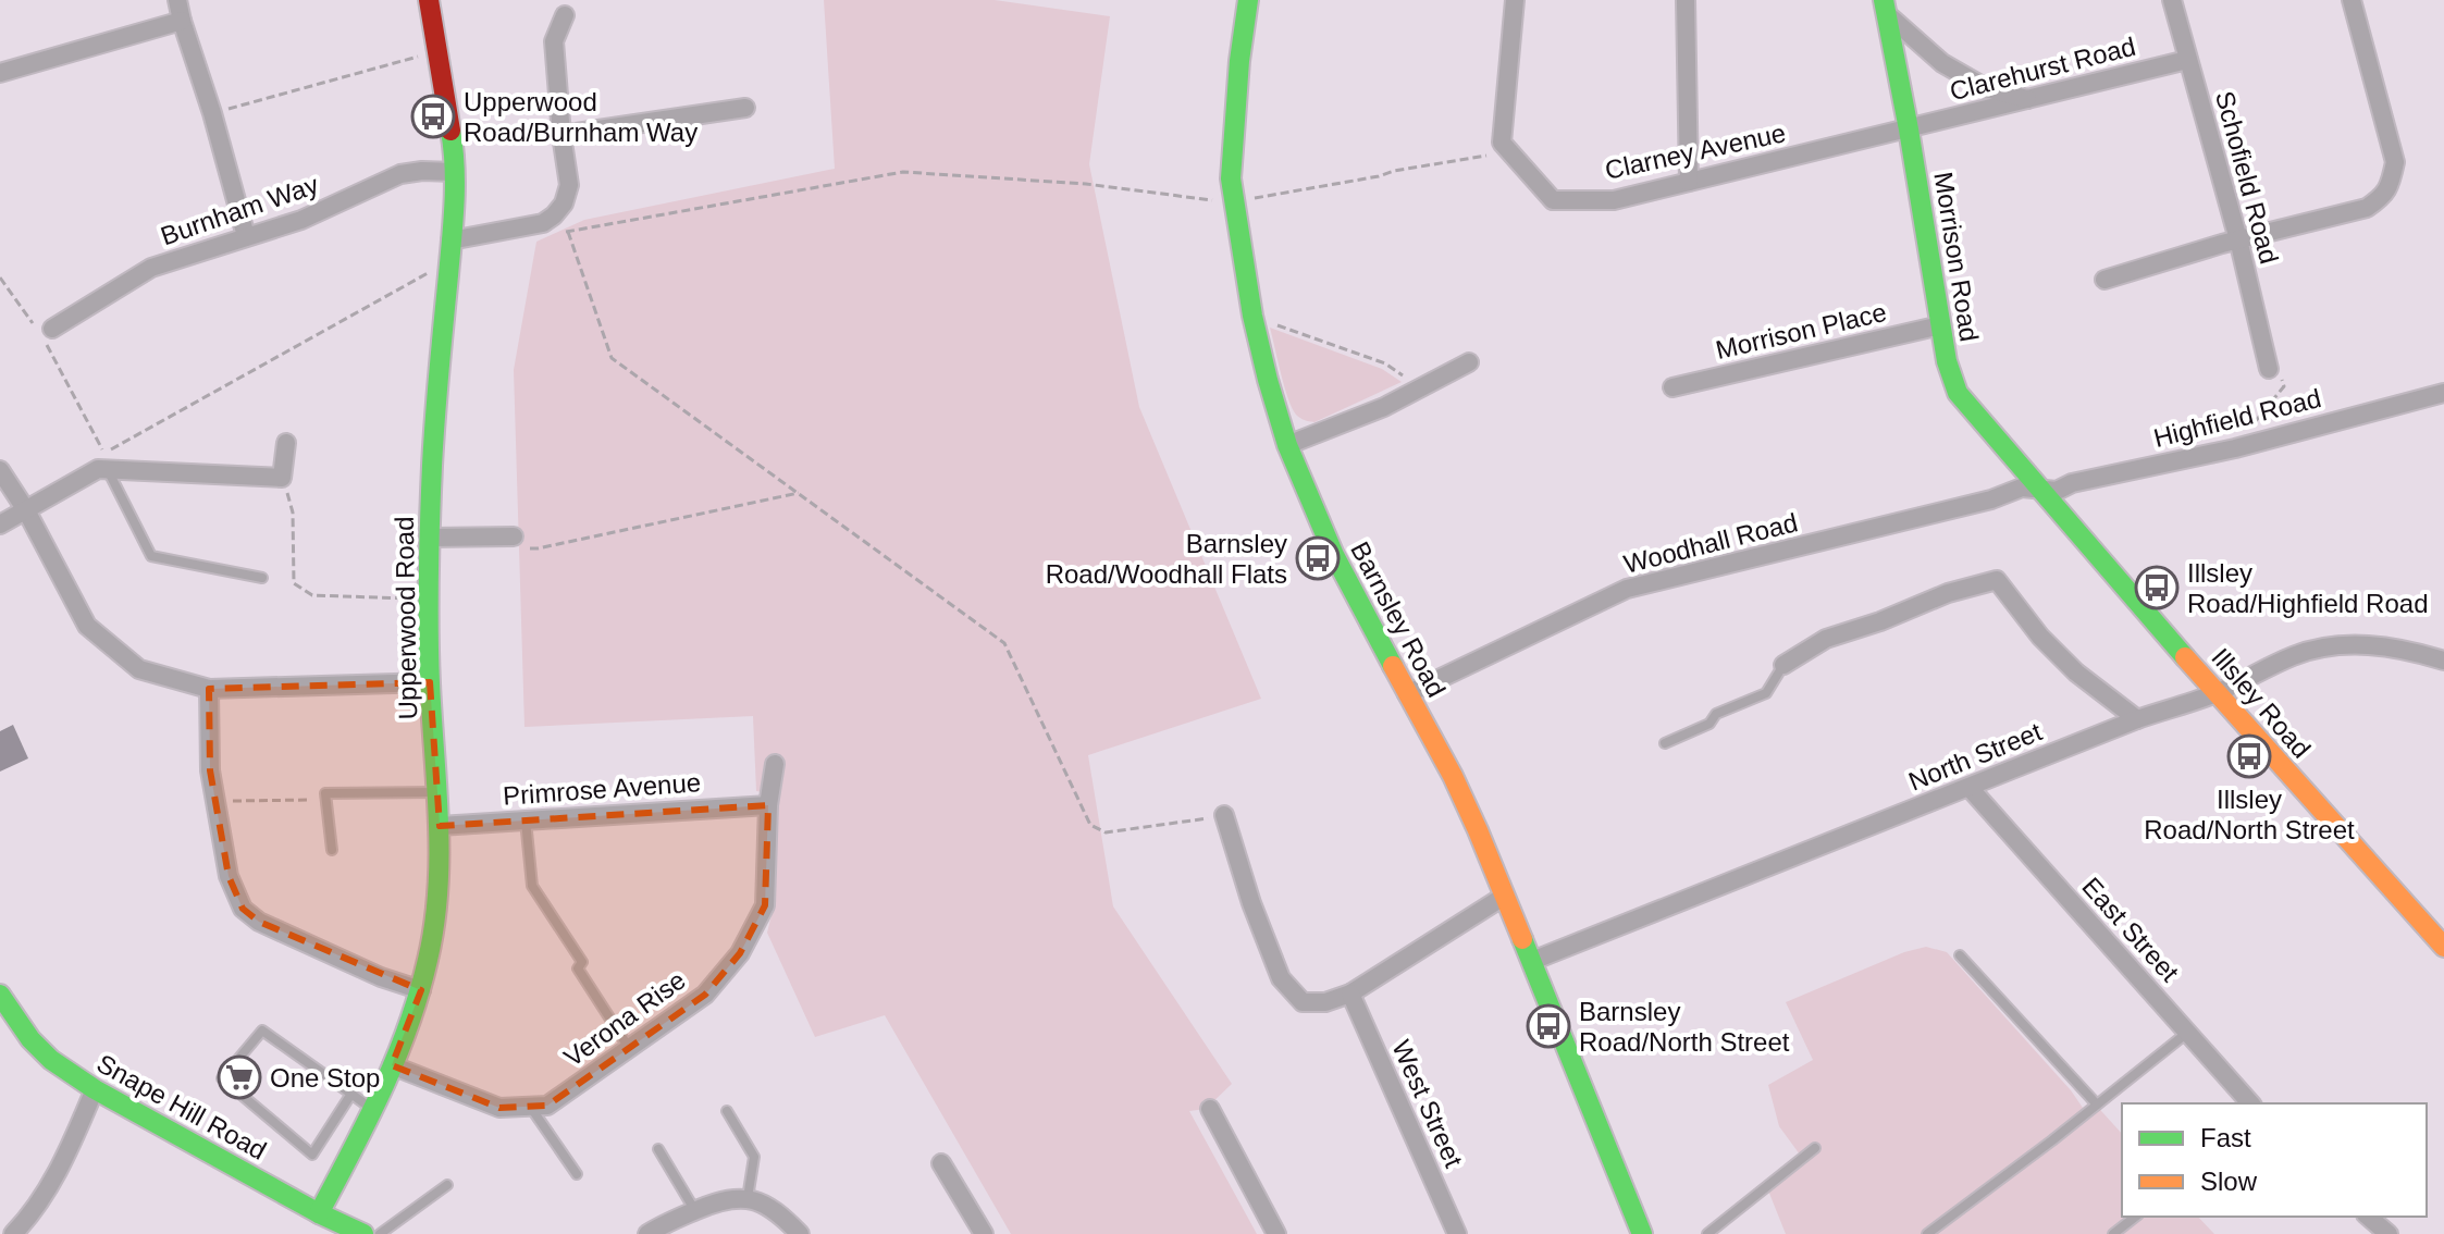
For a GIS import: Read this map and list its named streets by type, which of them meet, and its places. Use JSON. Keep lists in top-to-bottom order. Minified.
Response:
{"streets":{"street":["Clarehurst Road","Clarney Avenue","Schofield Road","Burnham Way","Morrison Road","Morrison Place","Highfield Road","Woodhall Road","Upperwood Road","Barnsley Road","Illsley Road","North Street","Primrose Avenue","East Street","Verona Rise","West Street","Snape Hill Road"]},"crossings":[["Clarehurst Road","Clarney Avenue"],["Clarehurst Road","Schofield Road"],["Clarehurst Road","Morrison Road"],["Clarney Avenue","Morrison Road"],["Burnham Way","Upperwood Road"],["Morrison Road","Morrison Place"],["Morrison Road","Highfield Road"],["Morrison Road","Woodhall Road"],["Morrison Road","Illsley Road"],["Highfield Road","Woodhall Road"],["Highfield Road","Illsley Road"],["Woodhall Road","Barnsley Road"],["Woodhall Road","Illsley Road"],["Upperwood Road","Primrose Avenue"],["Upperwood Road","Verona Rise"],["Upperwood Road","Snape Hill Road"],["Barnsley Road","North Street"],["Illsley Road","North Street"],["North Street","East Street"],["Primrose Avenue","Verona Rise"]],"places":{"bus stop":["Upperwood Road/Burnham Way","Barnsley Road/Woodhall Flats","Illsley Road/Highfield Road","Illsley Road/North Street","Barnsley Road/North Street"],"supermarket":["One Stop"]},"legend":["Fast","Slow"]}
